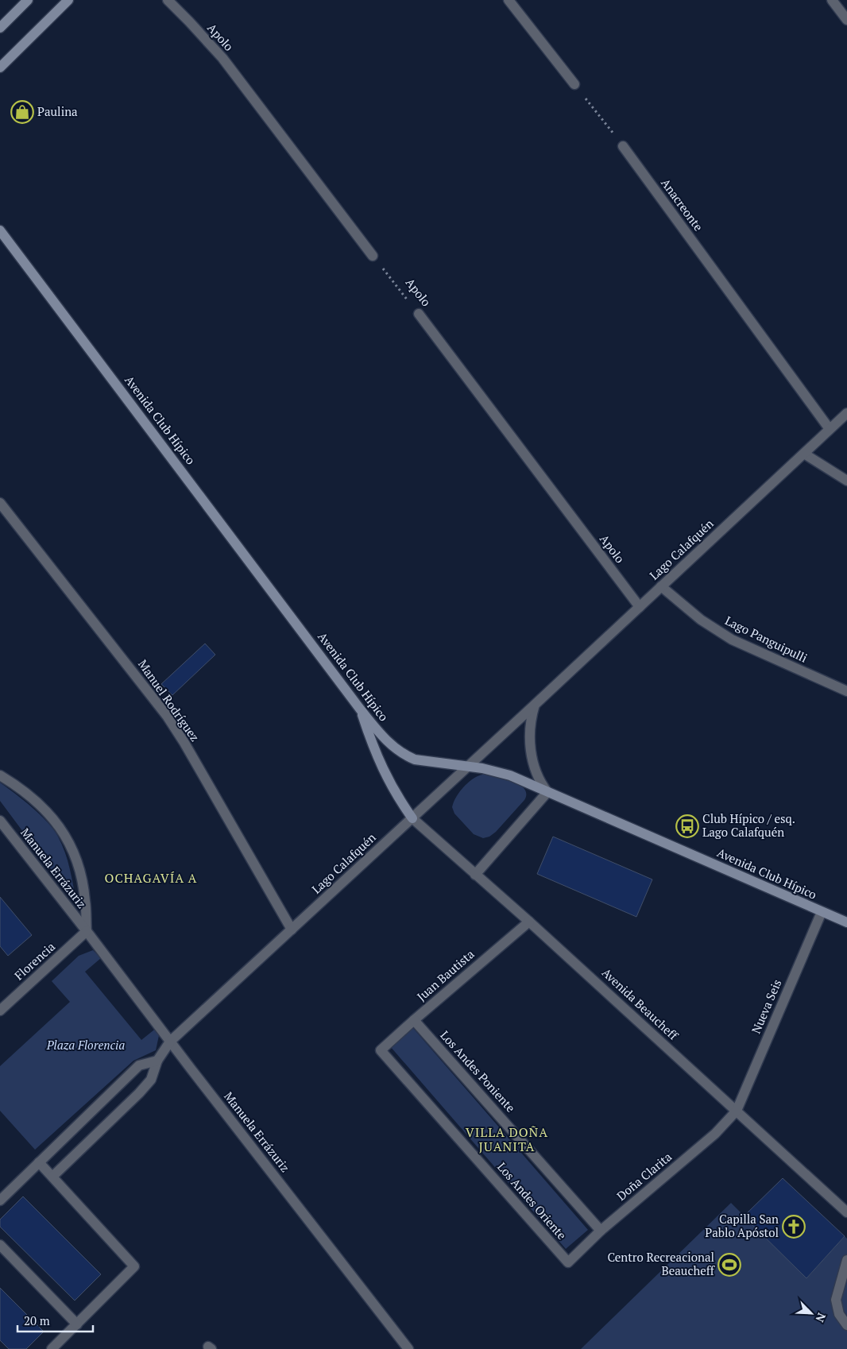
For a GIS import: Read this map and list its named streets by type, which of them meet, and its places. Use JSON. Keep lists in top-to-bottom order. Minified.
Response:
{"streets":{"main road":["Avenida Club Hípico"],"street":["Apolo","Anacreonte","Lago Calafquén","Lago Panguipulli","Manuel Rodríguez","Manuela Errázuriz","Florencia","Juan Bautista","Avenida Beaucheff","Nueva Seis","Los Andes Poniente","Doña Clarita","Los Andes Oriente"]},"crossings":[["Apolo","Lago Calafquén"],["Anacreonte","Lago Calafquén"],["Avenida Club Hípico","Lago Calafquén"],["Avenida Club Hípico","Nueva Seis"],["Lago Calafquén","Lago Panguipulli"],["Lago Calafquén","Manuel Rodríguez"],["Lago Calafquén","Manuela Errázuriz"],["Lago Calafquén","Avenida Beaucheff"],["Manuela Errázuriz","Florencia"],["Juan Bautista","Avenida Beaucheff"],["Juan Bautista","Los Andes Poniente"],["Juan Bautista","Los Andes Oriente"],["Avenida Beaucheff","Nueva Seis"],["Avenida Beaucheff","Doña Clarita"],["Nueva Seis","Doña Clarita"],["Los Andes Poniente","Doña Clarita"],["Doña Clarita","Los Andes Oriente"]],"districts":["OCHAGAVÍA A","VILLA DOÑA JUANITA"],"parks":["Plaza Florencia"],"places":{"shop":["Paulina"],"bus stop":["Club Hípico / esq. Lago Calafquén"],"church":["Capilla San Pablo Apóstol"],"sports":["Centro Recreacional Beaucheff"]},"scale_bar":"20 m","north":"bottom right"}
